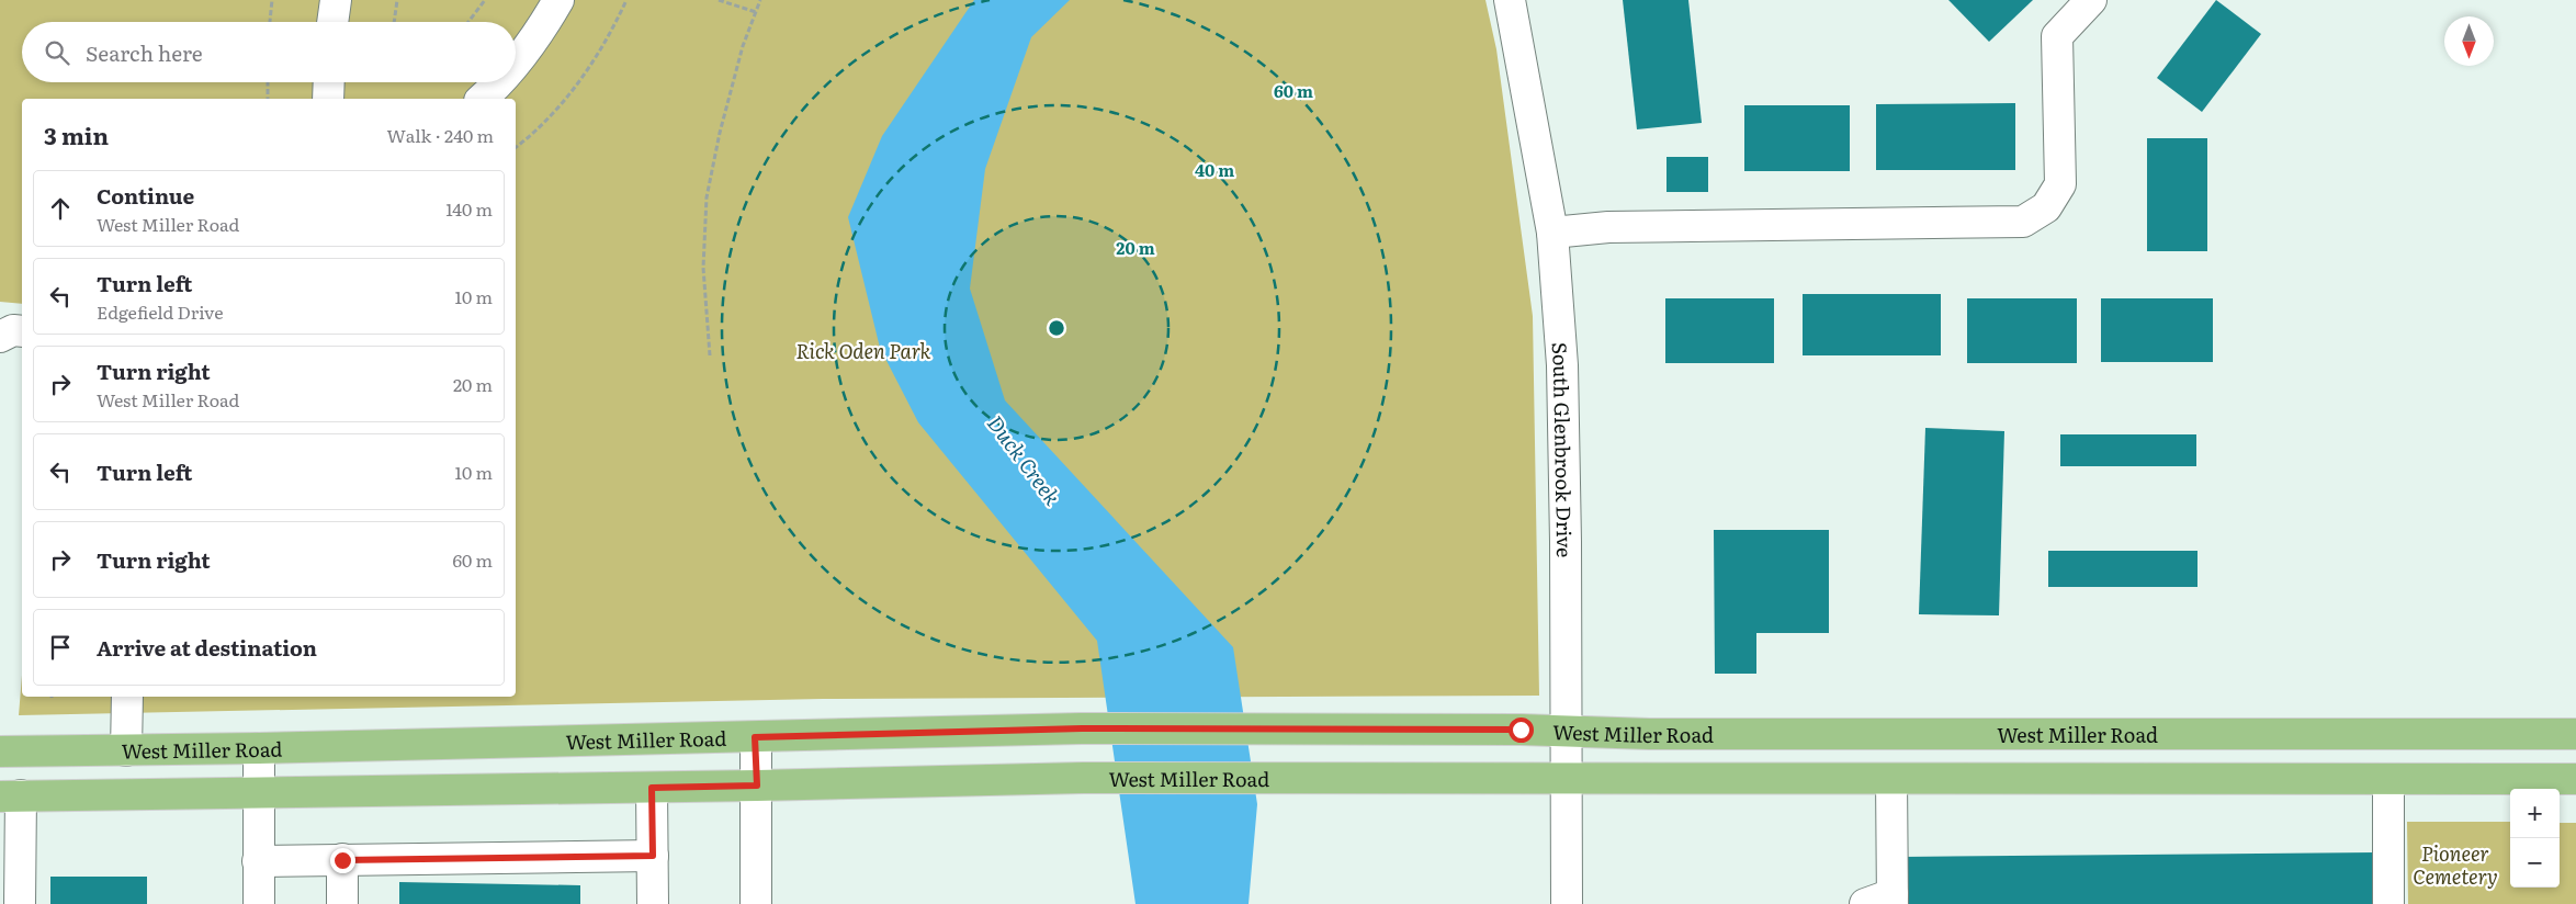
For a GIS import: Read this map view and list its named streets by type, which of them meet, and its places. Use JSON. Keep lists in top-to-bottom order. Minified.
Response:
{"streets":{"main road":["West Miller Road"],"street":["South Glenbrook Drive"]},"crossings":[["South Glenbrook Drive","West Miller Road"]],"water":["Duck Creek"],"parks":["Rick Oden Park","Pioneer Cemetery"],"north":"bottom","page":{"search":"Search here","heading":["3 min","Walk · 240 m"],"list":[["Continue","West Miller Road","140 m"],["Turn left","Edgefield Drive","10 m"],["Turn right","West Miller Road","20 m"],["Turn left","10 m"],["Turn right","60 m"],"Arrive at destination"],"map_buttons":["+","−"]},"rings":["60 m","40 m","20 m"]}
